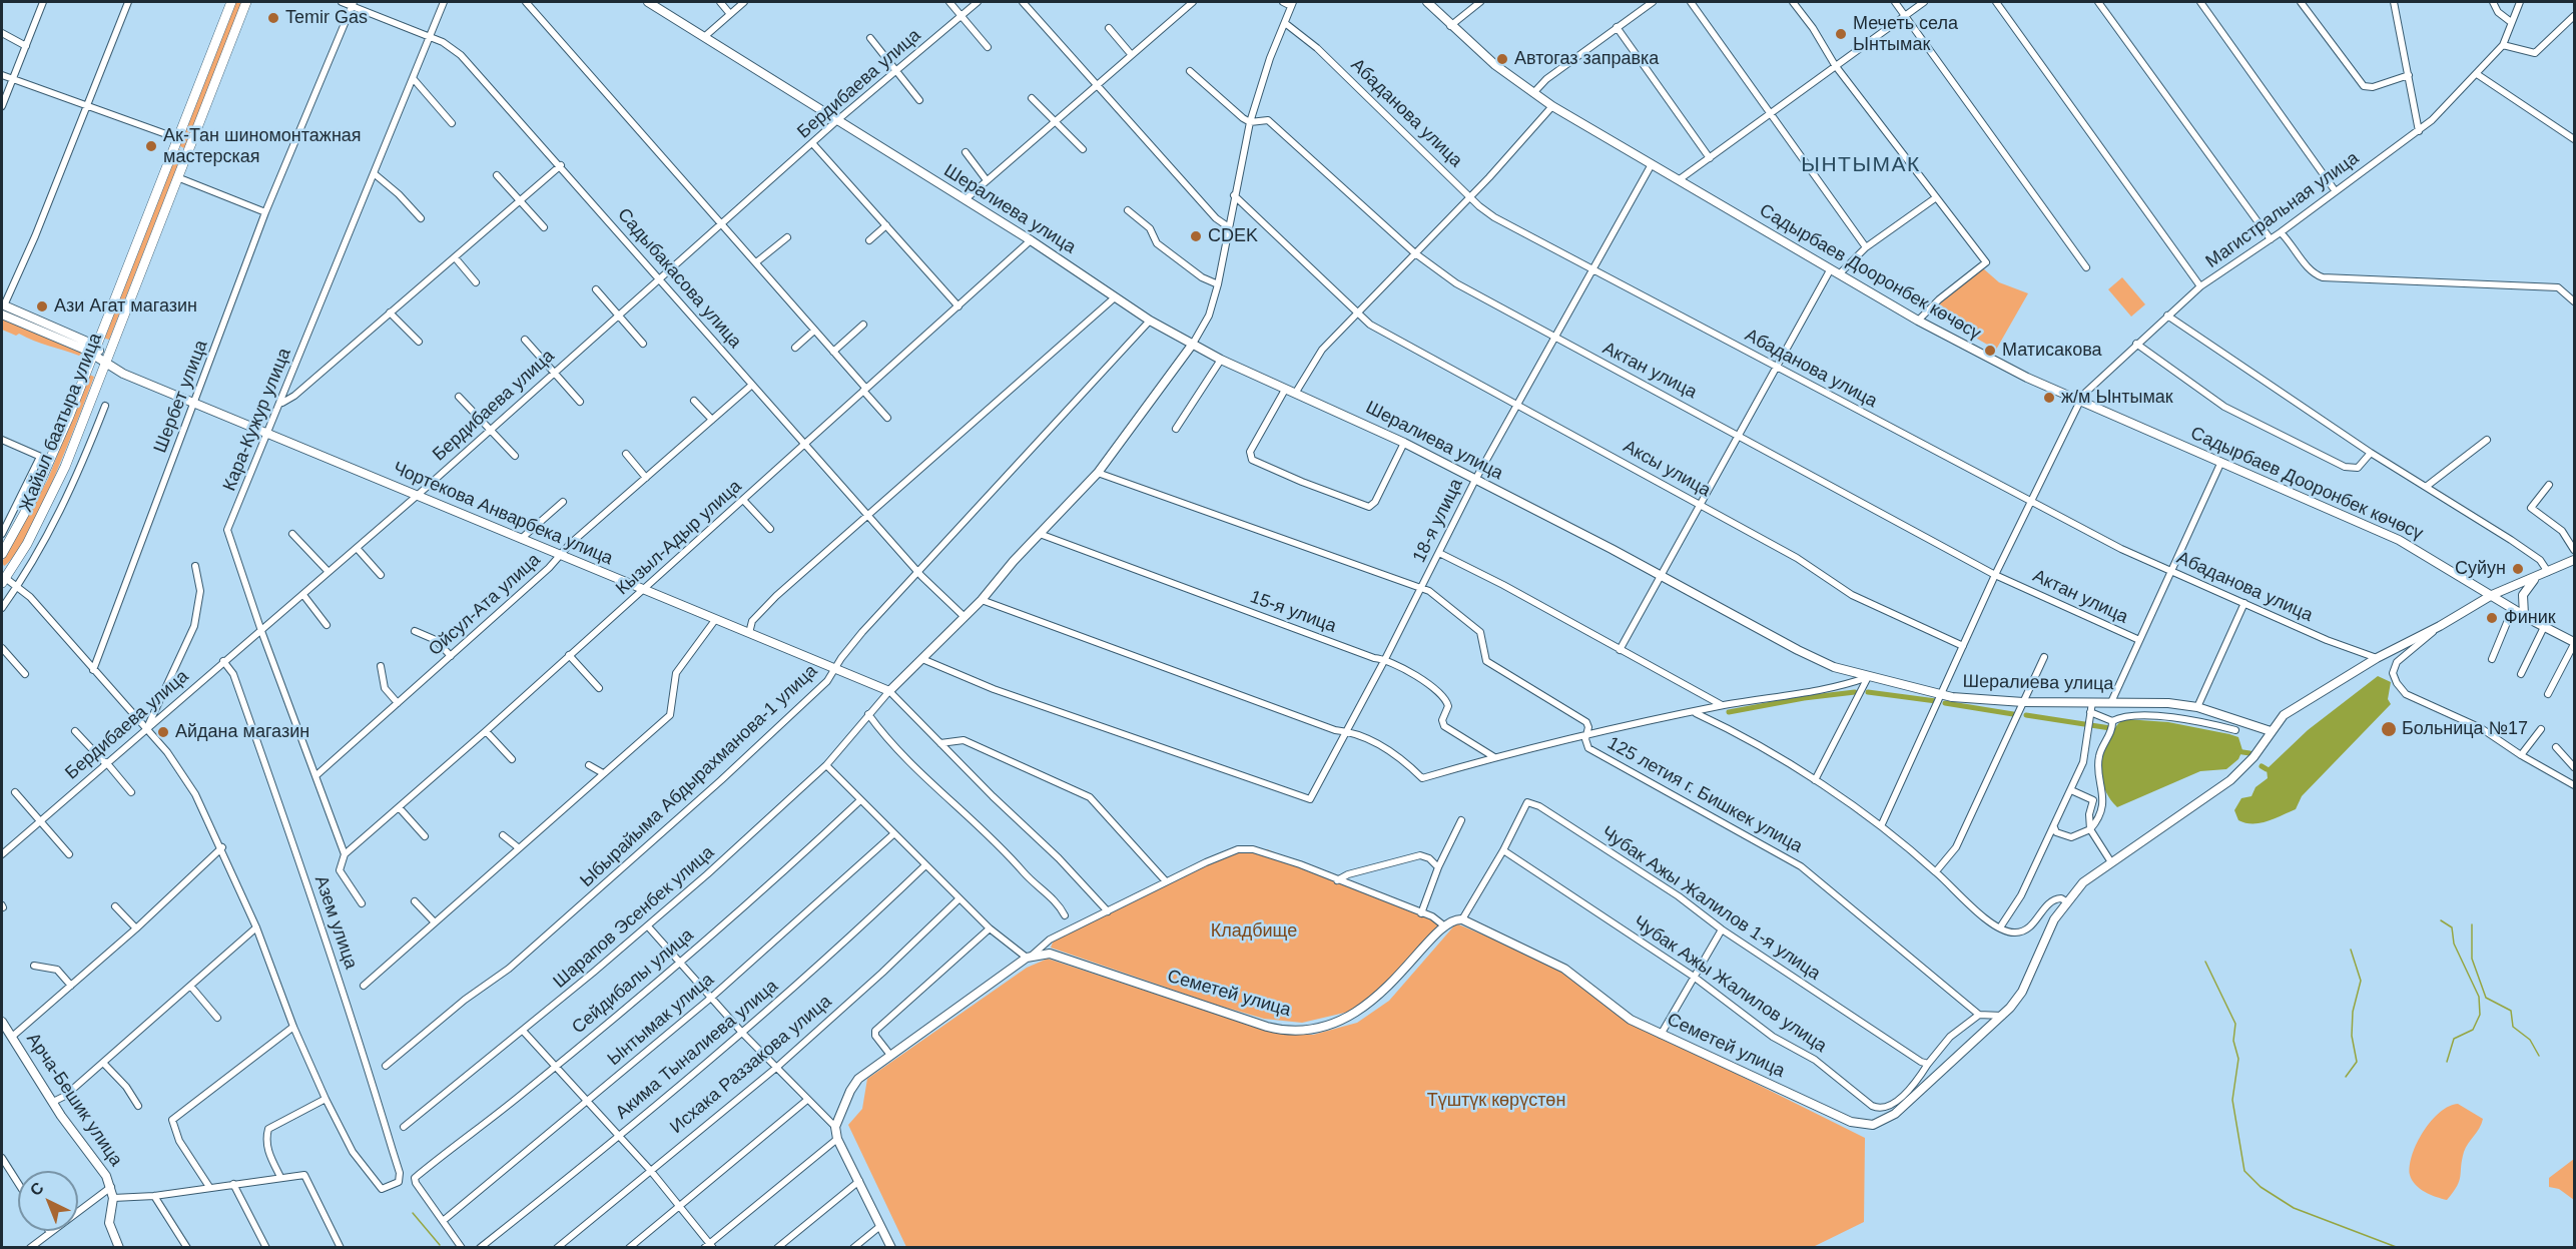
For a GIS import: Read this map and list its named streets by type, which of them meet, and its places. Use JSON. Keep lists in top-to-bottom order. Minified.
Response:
{"streets":{"main road":["Жайыл баатыра улица"],"street":["Бердибаева улица","Абаданова улица","Шералиева улица","Магистральная улица","Садырбаев Дооронбек көчөсү","Садыбакасова улица","Актан улица","Шербет улица","Кара-Кужур улица","Аксы улица","Чортекова Анварбека улица","18-я улица","Кызыл-Адыр улица","Ойсул-Ата улица","15-я улица","Ыбырайыма Абдырахманова-1 улица","125 летия г. Бишкек улица","Чубак Ажы Жалилов 1-я улица","Шарапов Эсенбек улица","Азем улица","Сейдибалы улица","Чубак Ажы Жалилов улица","Семетей улица","Ынтымак улица","Акима Тыналиева улица","Исхака Раззакова улица","Арча-Бешик улица"]},"crossings":[["Бердибаева улица","Шералиева улица"],["Бердибаева улица","Садыбакасова улица"],["Бердибаева улица","Кара-Кужур улица"],["Бердибаева улица","Чортекова Анварбека улица"],["Бердибаева улица","Азем улица"],["Абаданова улица","Магистральная улица"],["Абаданова улица","18-я улица"],["Абаданова улица","Семетей улица"],["Шералиева улица","Магистральная улица"],["Шералиева улица","18-я улица"],["Шералиева улица","Кызыл-Адыр улица"],["Шералиева улица","Ыбырайыма Абдырахманова-1 улица"],["Шералиева улица","Семетей улица"],["Магистральная улица","Садырбаев Дооронбек көчөсү"],["Магистральная улица","Актан улица"],["Магистральная улица","Аксы улица"],["Садырбаев Дооронбек көчөсү","18-я улица"],["Садырбаев Дооронбек көчөсү","Семетей улица"],["Садыбакасова улица","Шербет улица"],["Садыбакасова улица","Кара-Кужур улица"],["Садыбакасова улица","Кызыл-Адыр улица"],["Садыбакасова улица","Ойсул-Ата улица"],["Садыбакасова улица","Ыбырайыма Абдырахманова-1 улица"],["Актан улица","18-я улица"],["Шербет улица","Чортекова Анварбека улица"],["Кара-Кужур улица","Чортекова Анварбека улица"],["Кара-Кужур улица","Кызыл-Адыр улица"],["Кара-Кужур улица","Ойсул-Ата улица"],["Жайыл баатыра улица","Чортекова Анварбека улица"],["Аксы улица","18-я улица"],["Чортекова Анварбека улица","Кызыл-Адыр улица"],["Чортекова Анварбека улица","Ойсул-Ата улица"],["Чортекова Анварбека улица","Ыбырайыма Абдырахманова-1 улица"],["Чортекова Анварбека улица","Шарапов Эсенбек улица"],["18-я улица","15-я улица"],["18-я улица","125 летия г. Бишкек улица"],["Чубак Ажы Жалилов 1-я улица","Чубак Ажы Жалилов улица"],["Чубак Ажы Жалилов 1-я улица","Семетей улица"],["Сейдибалы улица","Ынтымак улица"]],"districts":["ЫНТЫМАК"],"parks":["Кладбище","Түштүк көрүстөн"],"places":["Temir Gas","Мечеть села Ынтымак","Автогаз заправка","Ак-Тан шиномонтажная мастерская","CDEK","Ази Агат магазин","Матисакова","ж/м Ынтымак","Суйун","Финик","Больница №17","Айдана магазин"],"north":"top left"}
